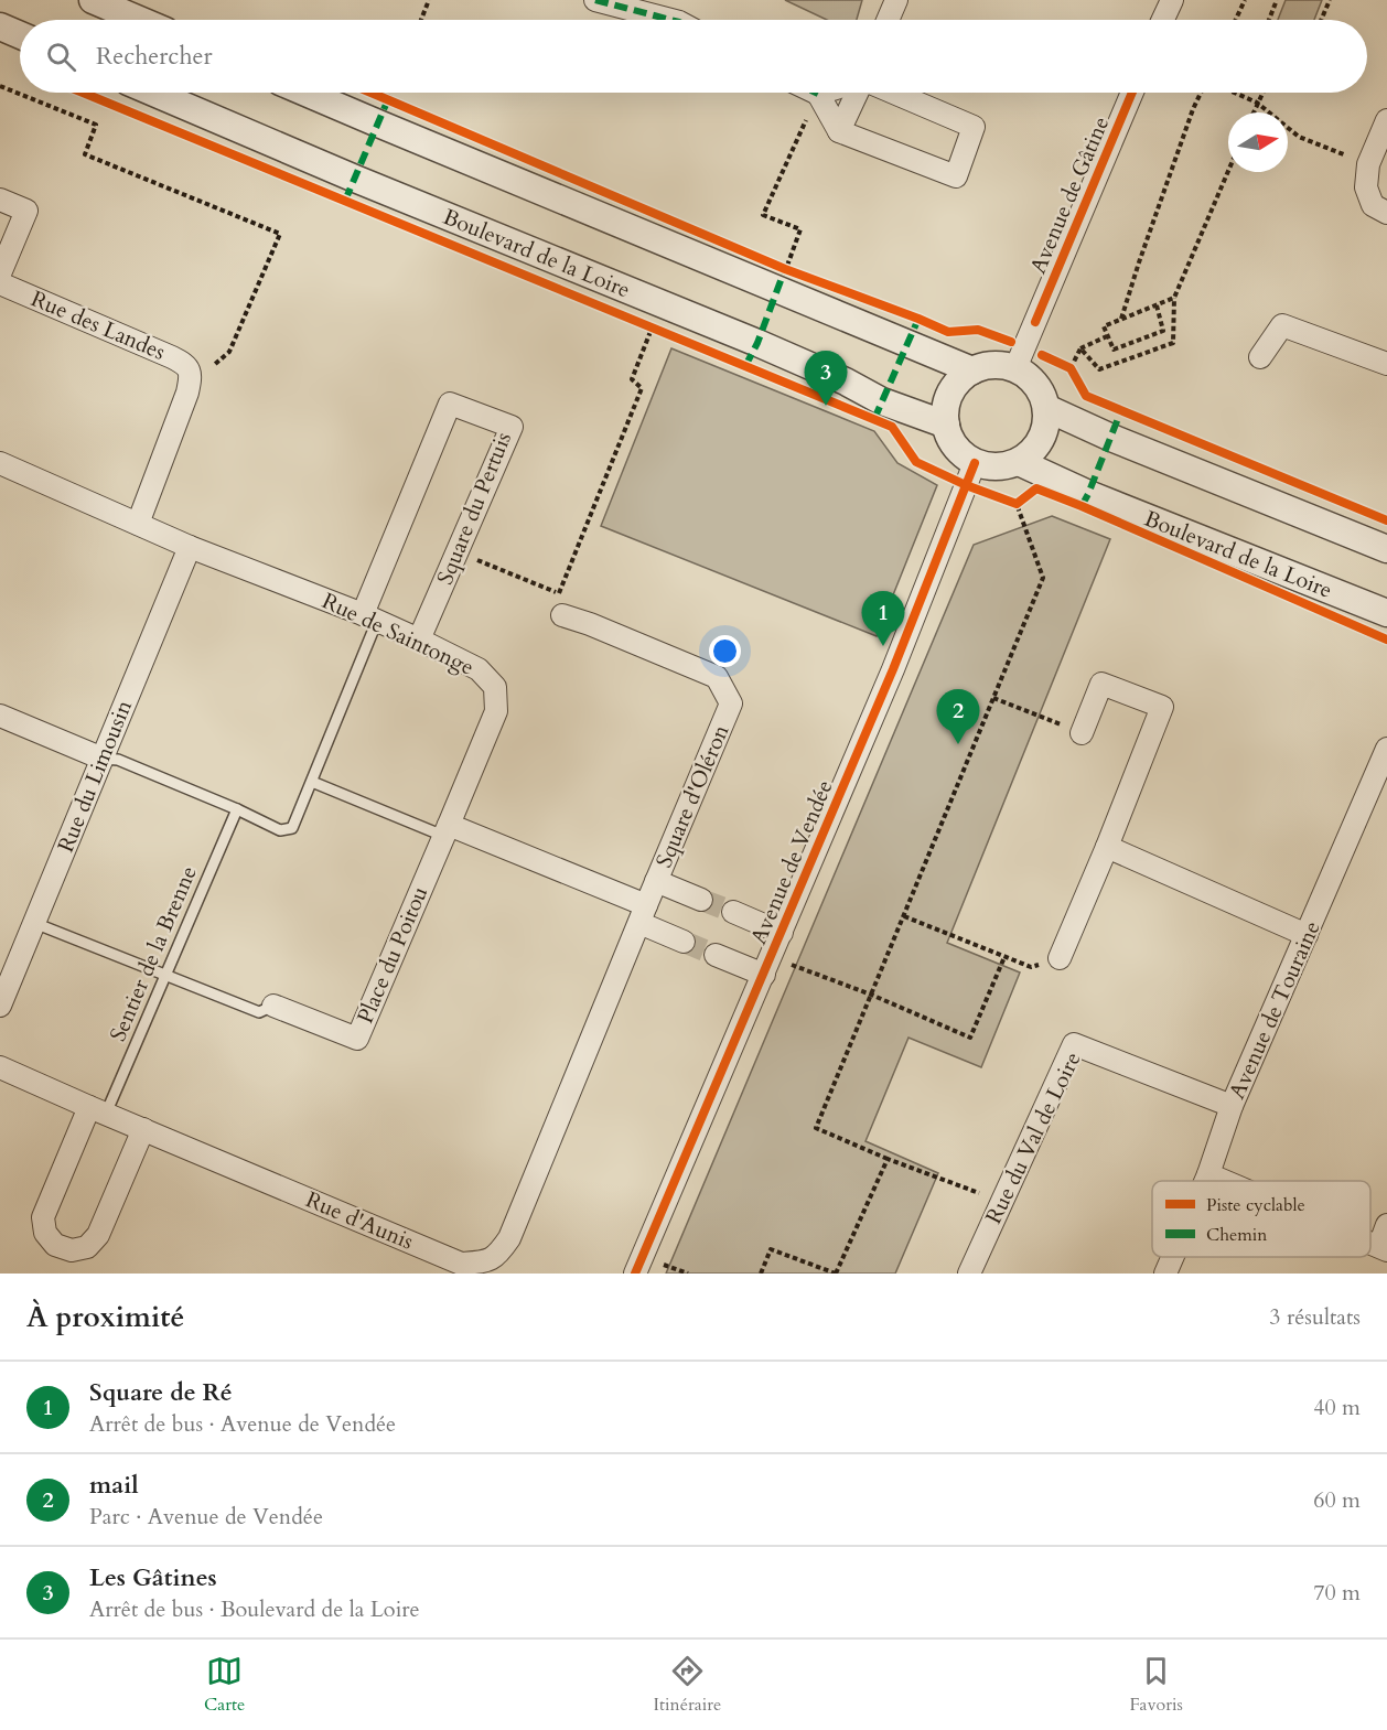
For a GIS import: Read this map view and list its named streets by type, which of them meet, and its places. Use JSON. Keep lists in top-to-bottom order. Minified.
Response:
{"streets":{"street":["Avenue de Gâtine","Boulevard de la Loire","Rue des Landes","Square du Pertuis","Rue de Saintonge","Rue du Limousin","Square d'Oléron","Avenue de Vendée","Place du Poitou","Avenue de Touraine","Rue du Val de Loire","Rue d'Aunis"],"lane":["Sentier de la Brenne"]},"crossings":[["Avenue de Gâtine","Boulevard de la Loire"],["Avenue de Gâtine","Avenue de Vendée"],["Boulevard de la Loire","Avenue de Vendée"],["Square du Pertuis","Rue de Saintonge"],["Rue de Saintonge","Rue du Limousin"],["Rue de Saintonge","Place du Poitou"],["Square d'Oléron","Rue d'Aunis"],["Sentier de la Brenne","Rue d'Aunis"],["Avenue de Touraine","Rue du Val de Loire"]],"legend":["Piste cyclable","Chemin"],"north":"right","page":{"search":"Rechercher","pins":["3","1","2"],"heading":["À proximité","3 résultats"],"list":[{"mark":"1","name":"Square de Ré","note":"Arrêt de bus · Avenue de Vendée","value":"40 m"},{"mark":"2","name":"mail","note":"Parc · Avenue de Vendée","value":"60 m"},{"mark":"3","name":"Les Gâtines","note":"Arrêt de bus · Boulevard de la Loire","value":"70 m"}],"nav":["Carte","Itinéraire","Favoris"]}}
